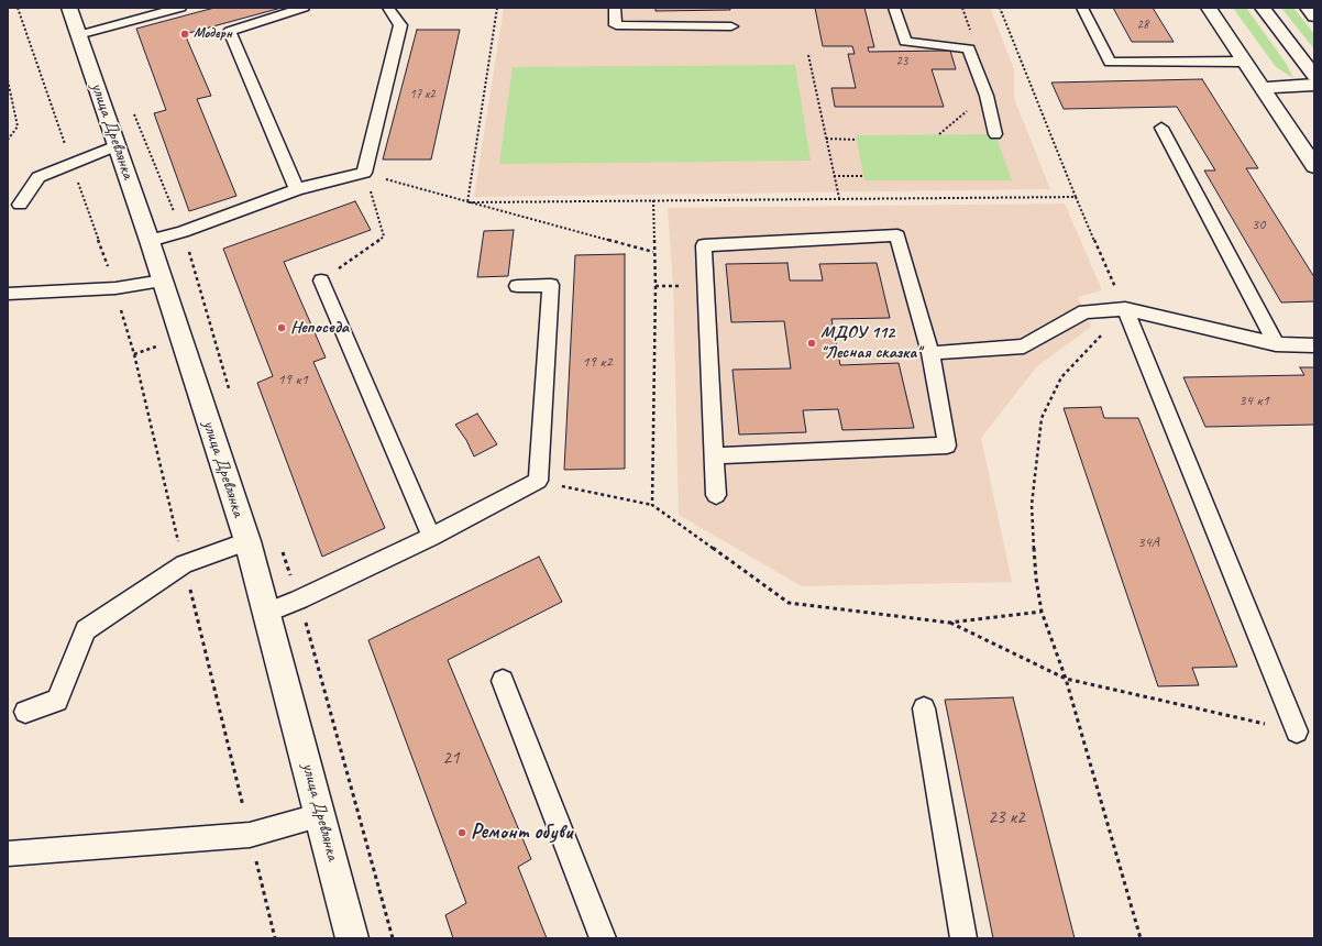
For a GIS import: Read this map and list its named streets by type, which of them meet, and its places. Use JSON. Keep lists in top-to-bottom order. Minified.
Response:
{"streets":{"street":["улица Древлянка"]},"places":["Модерн","Непоседа","МДОУ 112 \"Лесная сказка\"","Ремонт обуви"],"house_numbers":["28","23","17 к2","30","19 к2","19 к1","34 к1","34А","21","23 к2"]}
